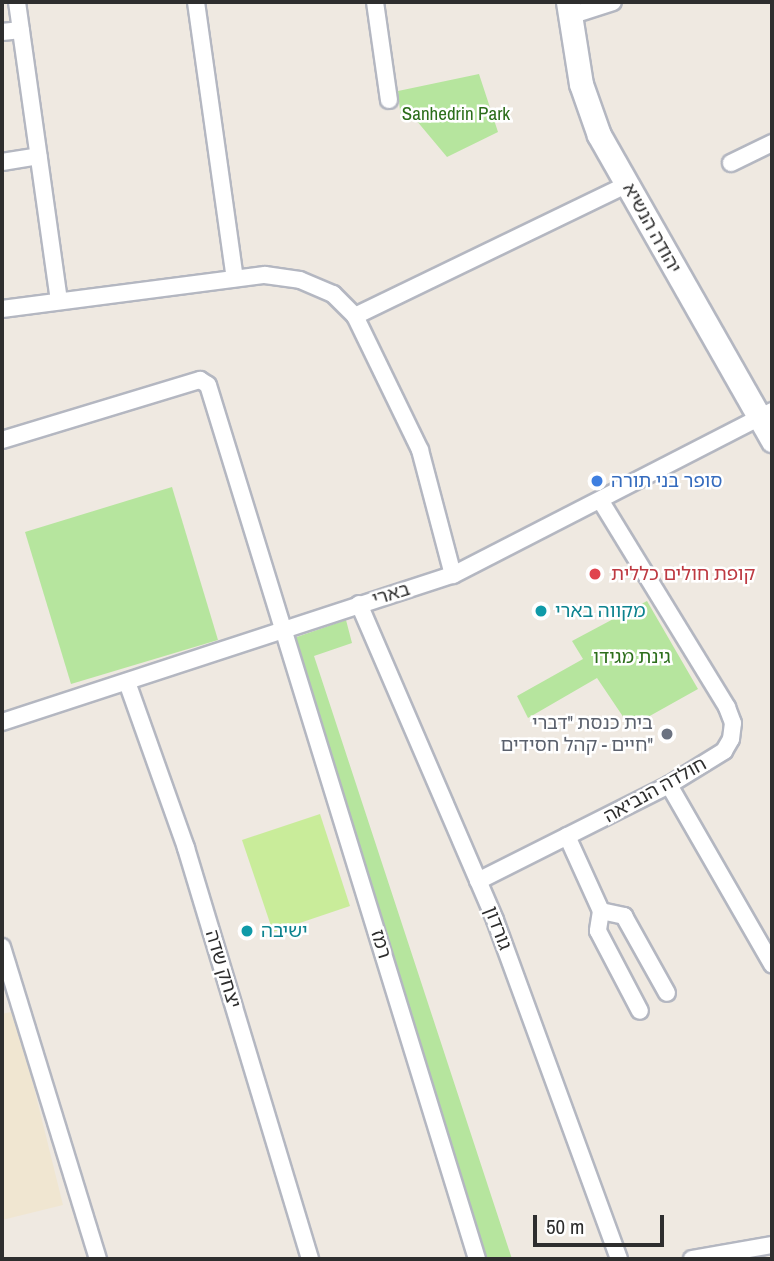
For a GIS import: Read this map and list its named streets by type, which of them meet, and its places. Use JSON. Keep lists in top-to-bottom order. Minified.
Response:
{"streets":{"street":["יהודה הנשיא","בארי","חולדה הנביאה","גורדון","רמז","יצחק שדה"]},"crossings":[["יהודה הנשיא","בארי"],["בארי","חולדה הנביאה"],["בארי","גורדון"],["בארי","רמז"],["בארי","יצחק שדה"],["חולדה הנביאה","גורדון"]],"parks":["Sanhedrin Park","גינת מגידו"],"places":["סופר בני תורה","קופת חולים כללית","מקווה בארי","בית כנסת \"דברי חיים - קהל חסידים\"","ישיבה"],"scale_bar":"50 m"}
